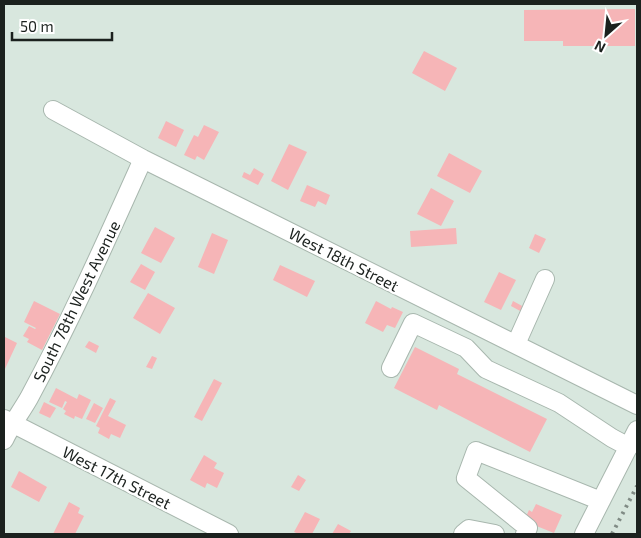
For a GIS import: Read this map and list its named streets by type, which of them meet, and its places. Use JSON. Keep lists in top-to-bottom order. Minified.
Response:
{"streets":{"street":["West 18th Street","South 78th West Avenue","West 17th Street"]},"crossings":[["West 18th Street","South 78th West Avenue"],["South 78th West Avenue","West 17th Street"]],"scale_bar":"50 m","north":"bottom left"}
